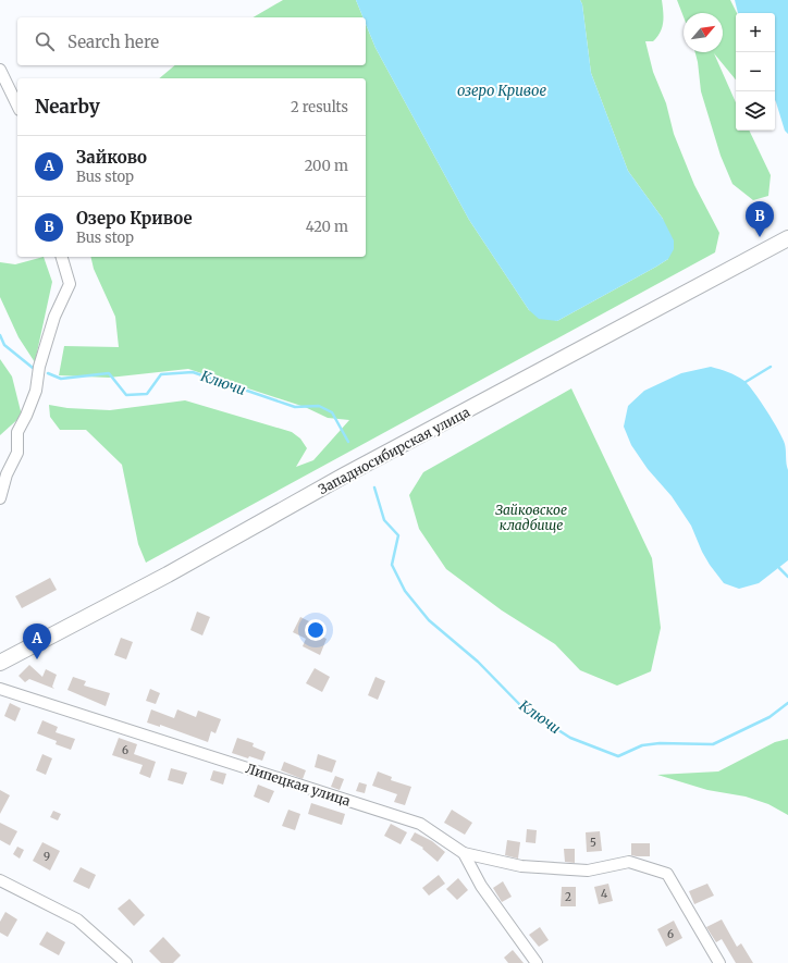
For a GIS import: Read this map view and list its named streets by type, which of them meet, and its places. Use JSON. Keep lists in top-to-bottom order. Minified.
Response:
{"streets":{"main road":["Западносибирская улица"],"street":["Липецкая улица"]},"water":["озеро Кривое","Ключи"],"parks":["Зайковское кладбище"],"house_numbers":["6","5","9","4","2","6"],"north":"top right","page":{"map_buttons":["+","−"],"search":"Search here","heading":["Nearby","2 results"],"list":[{"mark":"A","name":"Зайково","note":"Bus stop","value":"200 m"},{"mark":"B","name":"Озеро Кривое","note":"Bus stop","value":"420 m"}],"pins":["B","A"]}}
